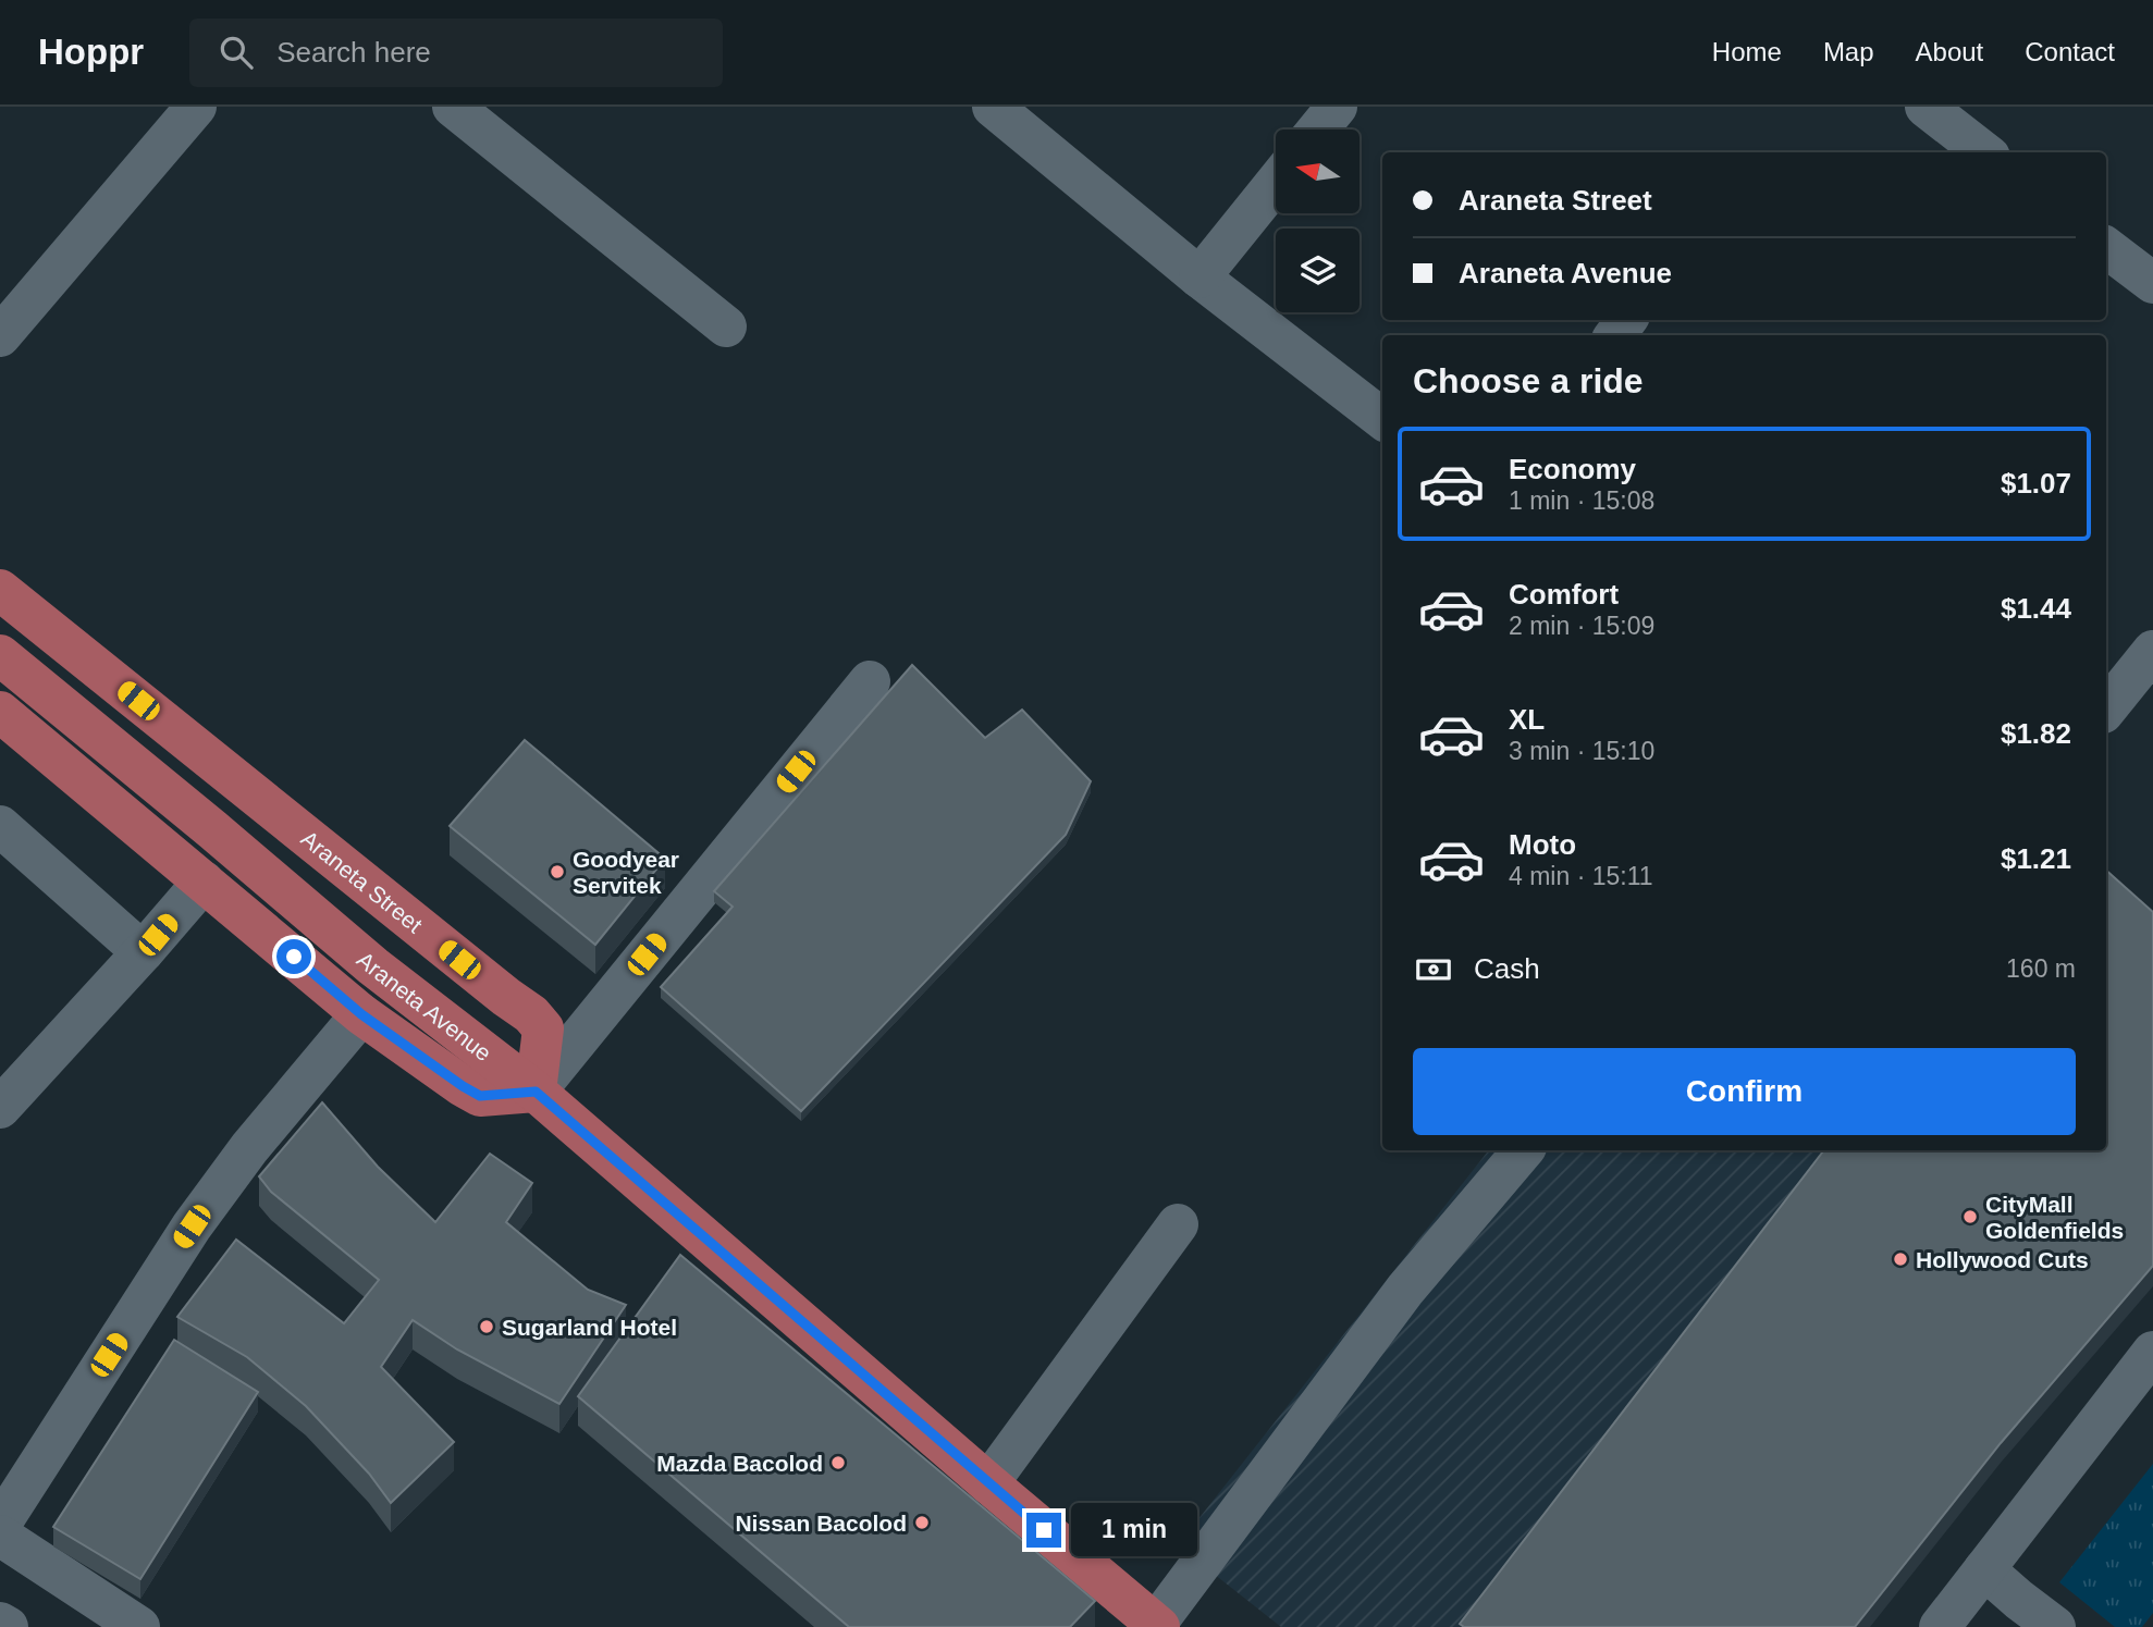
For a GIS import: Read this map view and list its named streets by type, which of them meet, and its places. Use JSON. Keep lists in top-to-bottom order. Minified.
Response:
{"streets":{"main road":["Araneta Street","Araneta Avenue"]},"crossings":[["Araneta Street","Araneta Avenue"]],"places":["Goodyear Servitek","CityMall Goldenfields","Hollywood Cuts","Sugarland Hotel","Mazda Bacolod","Nissan Bacolod"],"north":"left","page":{"header":"Hoppr","search":"Search here","nav":["Home","Map","About","Contact"],"banner":["Araneta Street","Araneta Avenue"],"heading":"Choose a ride","list":[{"name":"Economy","note":"1 min · 15:08","value":"$1.07"},{"name":"Comfort","note":"2 min · 15:09","value":"$1.44"},{"name":"XL","note":"3 min · 15:10","value":"$1.82"},{"name":"Moto","note":"4 min · 15:11","value":"$1.21"}],"pay":["Cash","160 m"],"buttons":"Confirm","bubble":"1 min"}}
